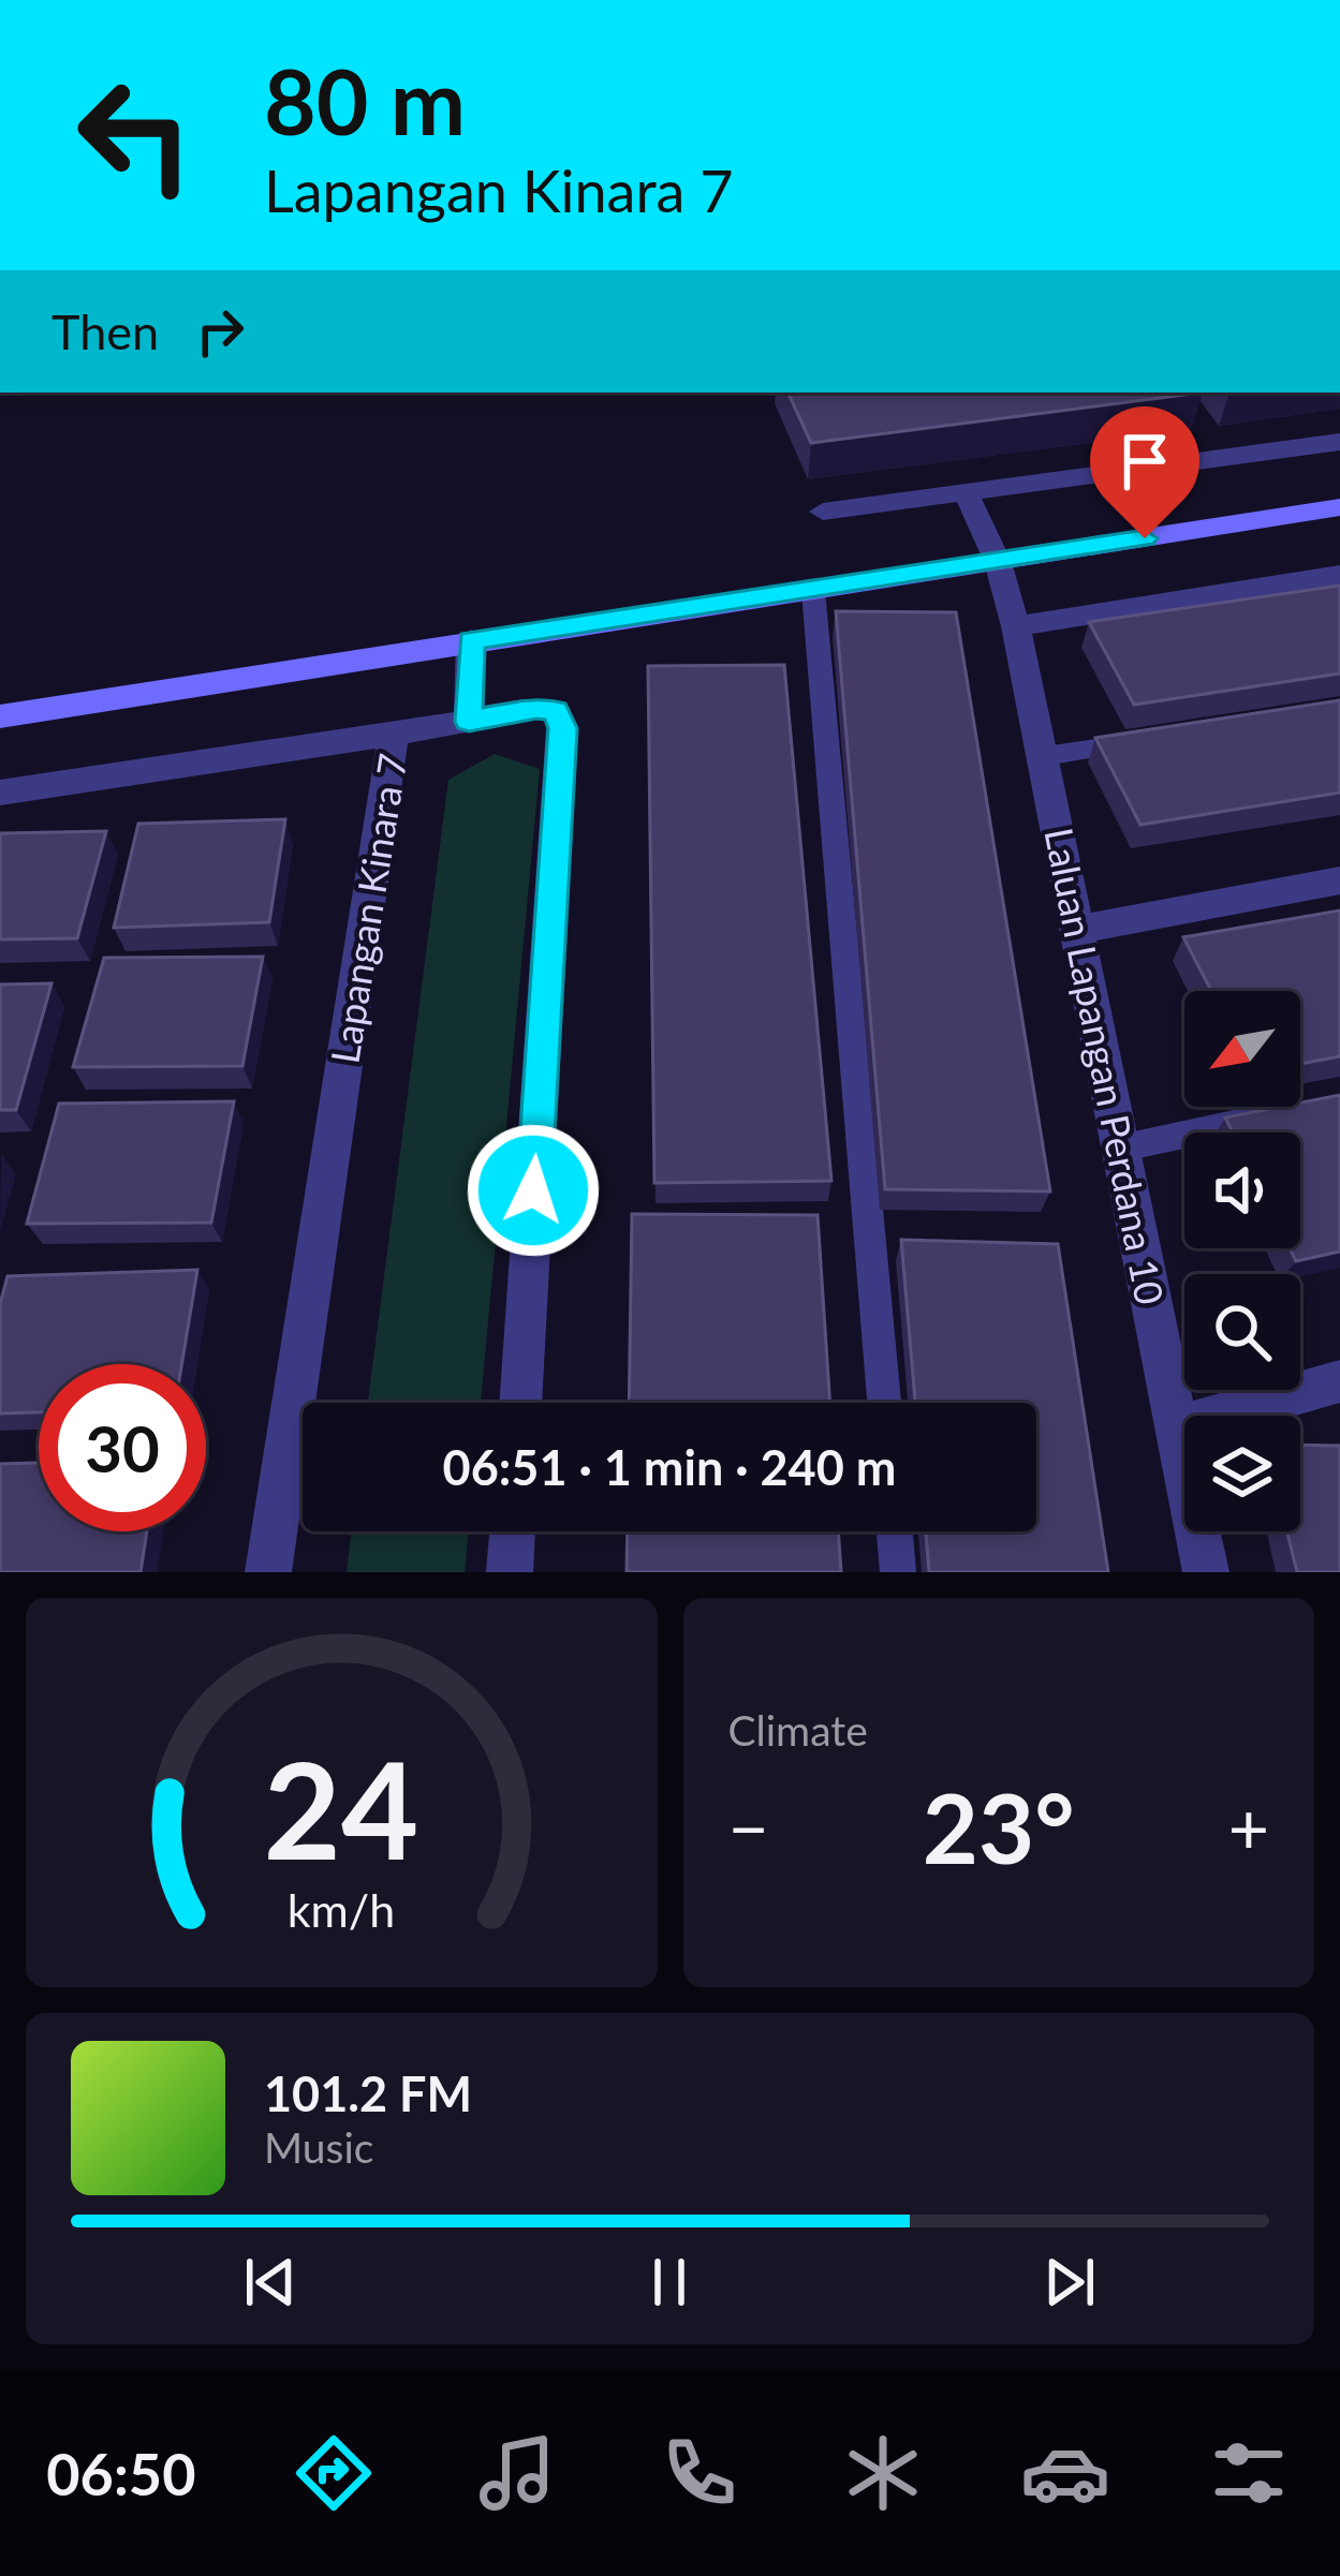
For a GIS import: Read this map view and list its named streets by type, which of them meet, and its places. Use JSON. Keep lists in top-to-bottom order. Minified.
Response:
{"streets":{"street":["Lapangan Kinara 7","Laluan Lapangan Perdana 10"]},"north":"bottom left","page":{"turn":["80 m","Lapangan Kinara 7"],"then":"Then","limit":"30","trip":"06:51 · 1 min · 240 m","tile":"Climate","heat":["−","23°","+"],"song":["101.2 FM","Music"],"tabs":"06:50","gauge":["24","km/h"]}}
